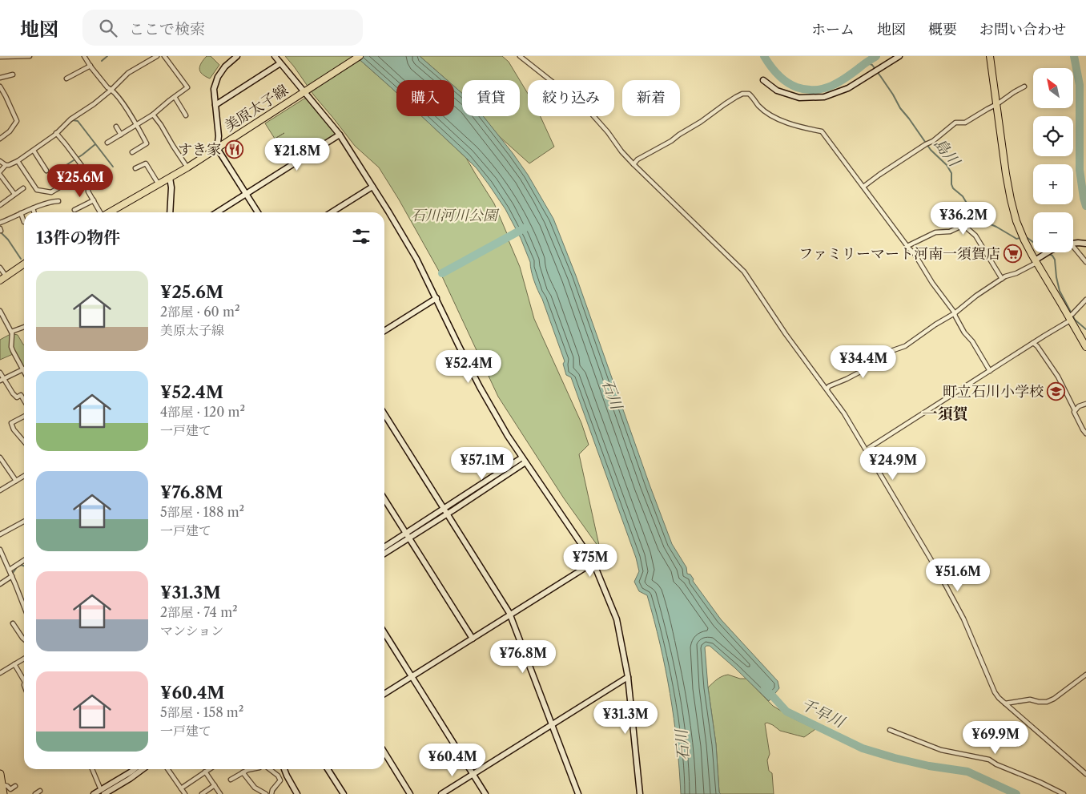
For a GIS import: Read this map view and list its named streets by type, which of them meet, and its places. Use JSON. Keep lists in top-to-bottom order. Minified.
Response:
{"streets":{"main road":["美原太子線"]},"districts":["一須賀"],"water":["島川","石川","千早川"],"parks":["石川河川公園"],"places":{"restaurant":["すき家"],"supermarket":["ファミリーマート河南一須賀店"],"school or university":["町立石川小学校"]},"north":"top left","page":{"header":"地図","search":"ここで検索","nav":["ホーム","地図","概要","お問い合わせ"],"map_buttons":["+","−"],"chip":["購入","賃貸","絞り込み","新着"],"price":["¥21.8M","¥25.6M","¥36.2M","¥34.4M","¥52.4M","¥57.1M","¥24.9M","¥75M","¥51.6M","¥76.8M","¥31.3M","¥69.9M","¥60.4M"],"heading":"13件の物件","list":[{"name":"¥25.6M","note":"2部屋 · 60 m² · 美原太子線"},{"name":"¥52.4M","note":"4部屋 · 120 m² · 一戸建て"},{"name":"¥76.8M","note":"5部屋 · 188 m² · 一戸建て"},{"name":"¥31.3M","note":"2部屋 · 74 m² · マンション"},{"name":"¥60.4M","note":"5部屋 · 158 m² · 一戸建て"}]}}
